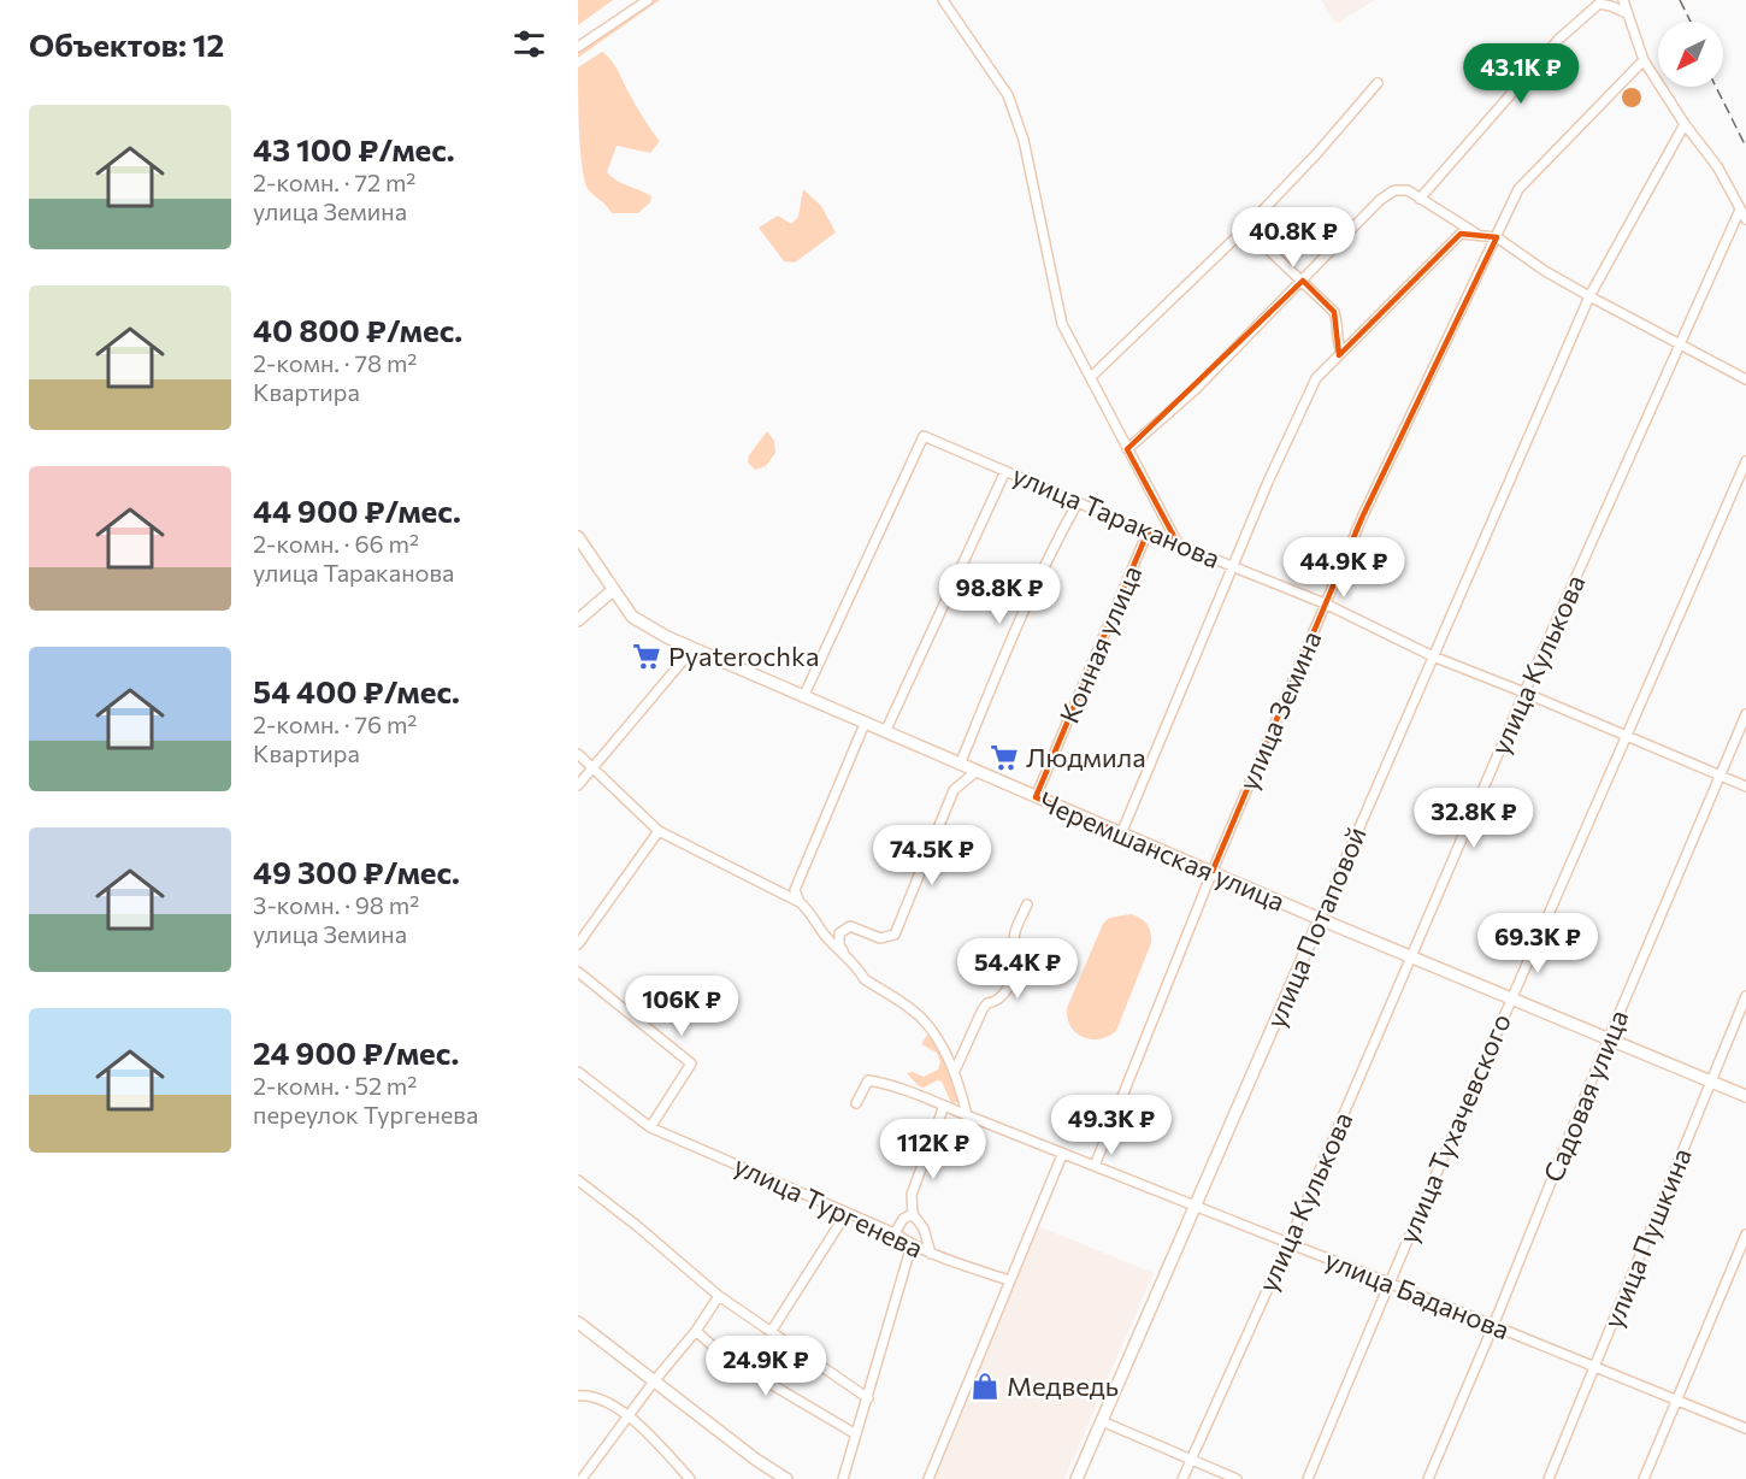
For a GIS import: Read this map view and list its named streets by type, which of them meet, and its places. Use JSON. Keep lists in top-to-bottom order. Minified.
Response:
{"streets":{"main road":["Черемшанская улица","улица Потаповой"],"street":["улица Тараканова","Конная улица","улица Кулькова","улица Земина","Садовая улица","улица Тухачевского","улица Тургенева","улица Пушкина","улица Баданова"]},"crossings":[["улица Тараканова","Конная улица"],["улица Тараканова","улица Кулькова"],["улица Тараканова","улица Земина"],["улица Тараканова","Черемшанская улица"],["улица Тараканова","улица Потаповой"],["улица Тараканова","Садовая улица"],["улица Тараканова","улица Тухачевского"],["Конная улица","Черемшанская улица"],["улица Кулькова","Черемшанская улица"],["улица Кулькова","улица Баданова"],["улица Земина","Черемшанская улица"],["улица Земина","улица Баданова"],["Черемшанская улица","улица Потаповой"],["Черемшанская улица","Садовая улица"],["Черемшанская улица","улица Тухачевского"],["Черемшанская улица","улица Пушкина"],["улица Потаповой","улица Баданова"],["Садовая улица","улица Баданова"],["улица Тухачевского","улица Баданова"],["улица Пушкина","улица Баданова"]],"places":{"supermarket":["Pyaterochka","Людмила"],"shop":["Медведь"]},"north":"bottom left","page":{"heading":"Объектов: 12","price":["43.1K ₽","40.8K ₽","44.9K ₽","98.8K ₽","32.8K ₽","74.5K ₽","69.3K ₽","54.4K ₽","106K ₽","49.3K ₽","112K ₽","24.9K ₽"],"list":[{"name":"43 100 ₽/мес.","note":"2-комн. · 72 m² · улица Земина"},{"name":"40 800 ₽/мес.","note":"2-комн. · 78 m² · Квартира"},{"name":"44 900 ₽/мес.","note":"2-комн. · 66 m² · улица Тараканова"},{"name":"54 400 ₽/мес.","note":"2-комн. · 76 m² · Квартира"},{"name":"49 300 ₽/мес.","note":"3-комн. · 98 m² · улица Земина"},{"name":"24 900 ₽/мес.","note":"2-комн. · 52 m² · переулок Тургенева"}]}}
